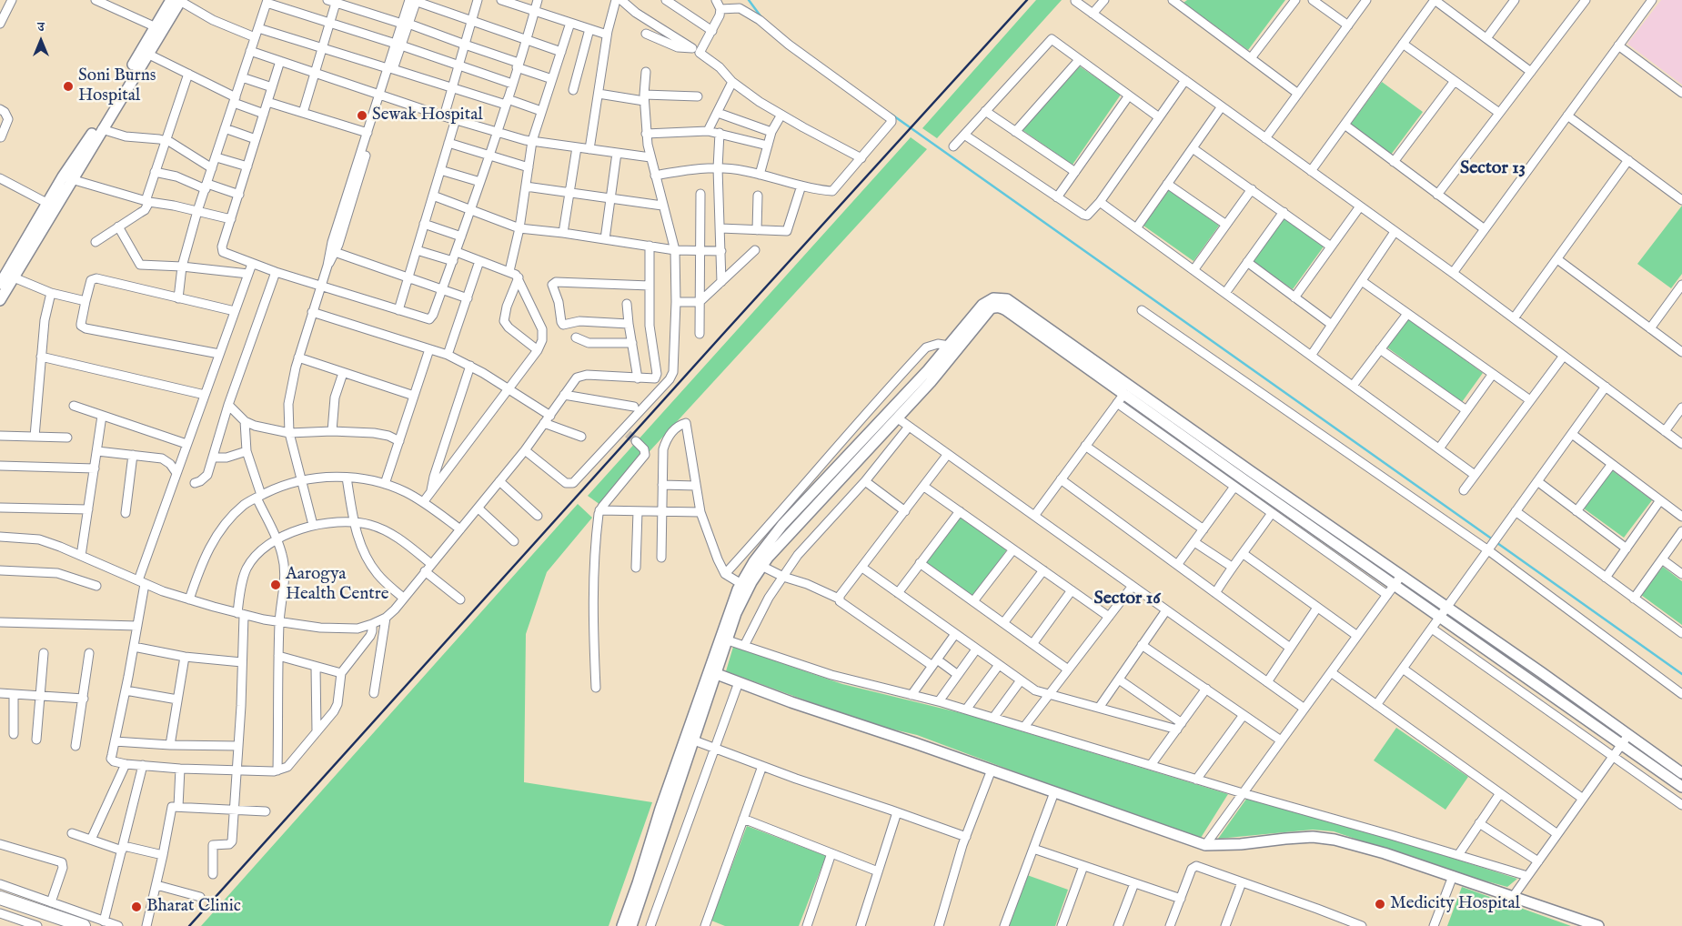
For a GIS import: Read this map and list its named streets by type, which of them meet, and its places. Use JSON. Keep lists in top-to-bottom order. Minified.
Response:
{"districts":["Sector 13","Sector 16"],"places":["Soni Burns Hospital","Sewak Hospital","Aarogya Health Centre","Medicity Hospital","Bharat Clinic"],"north":"top"}
